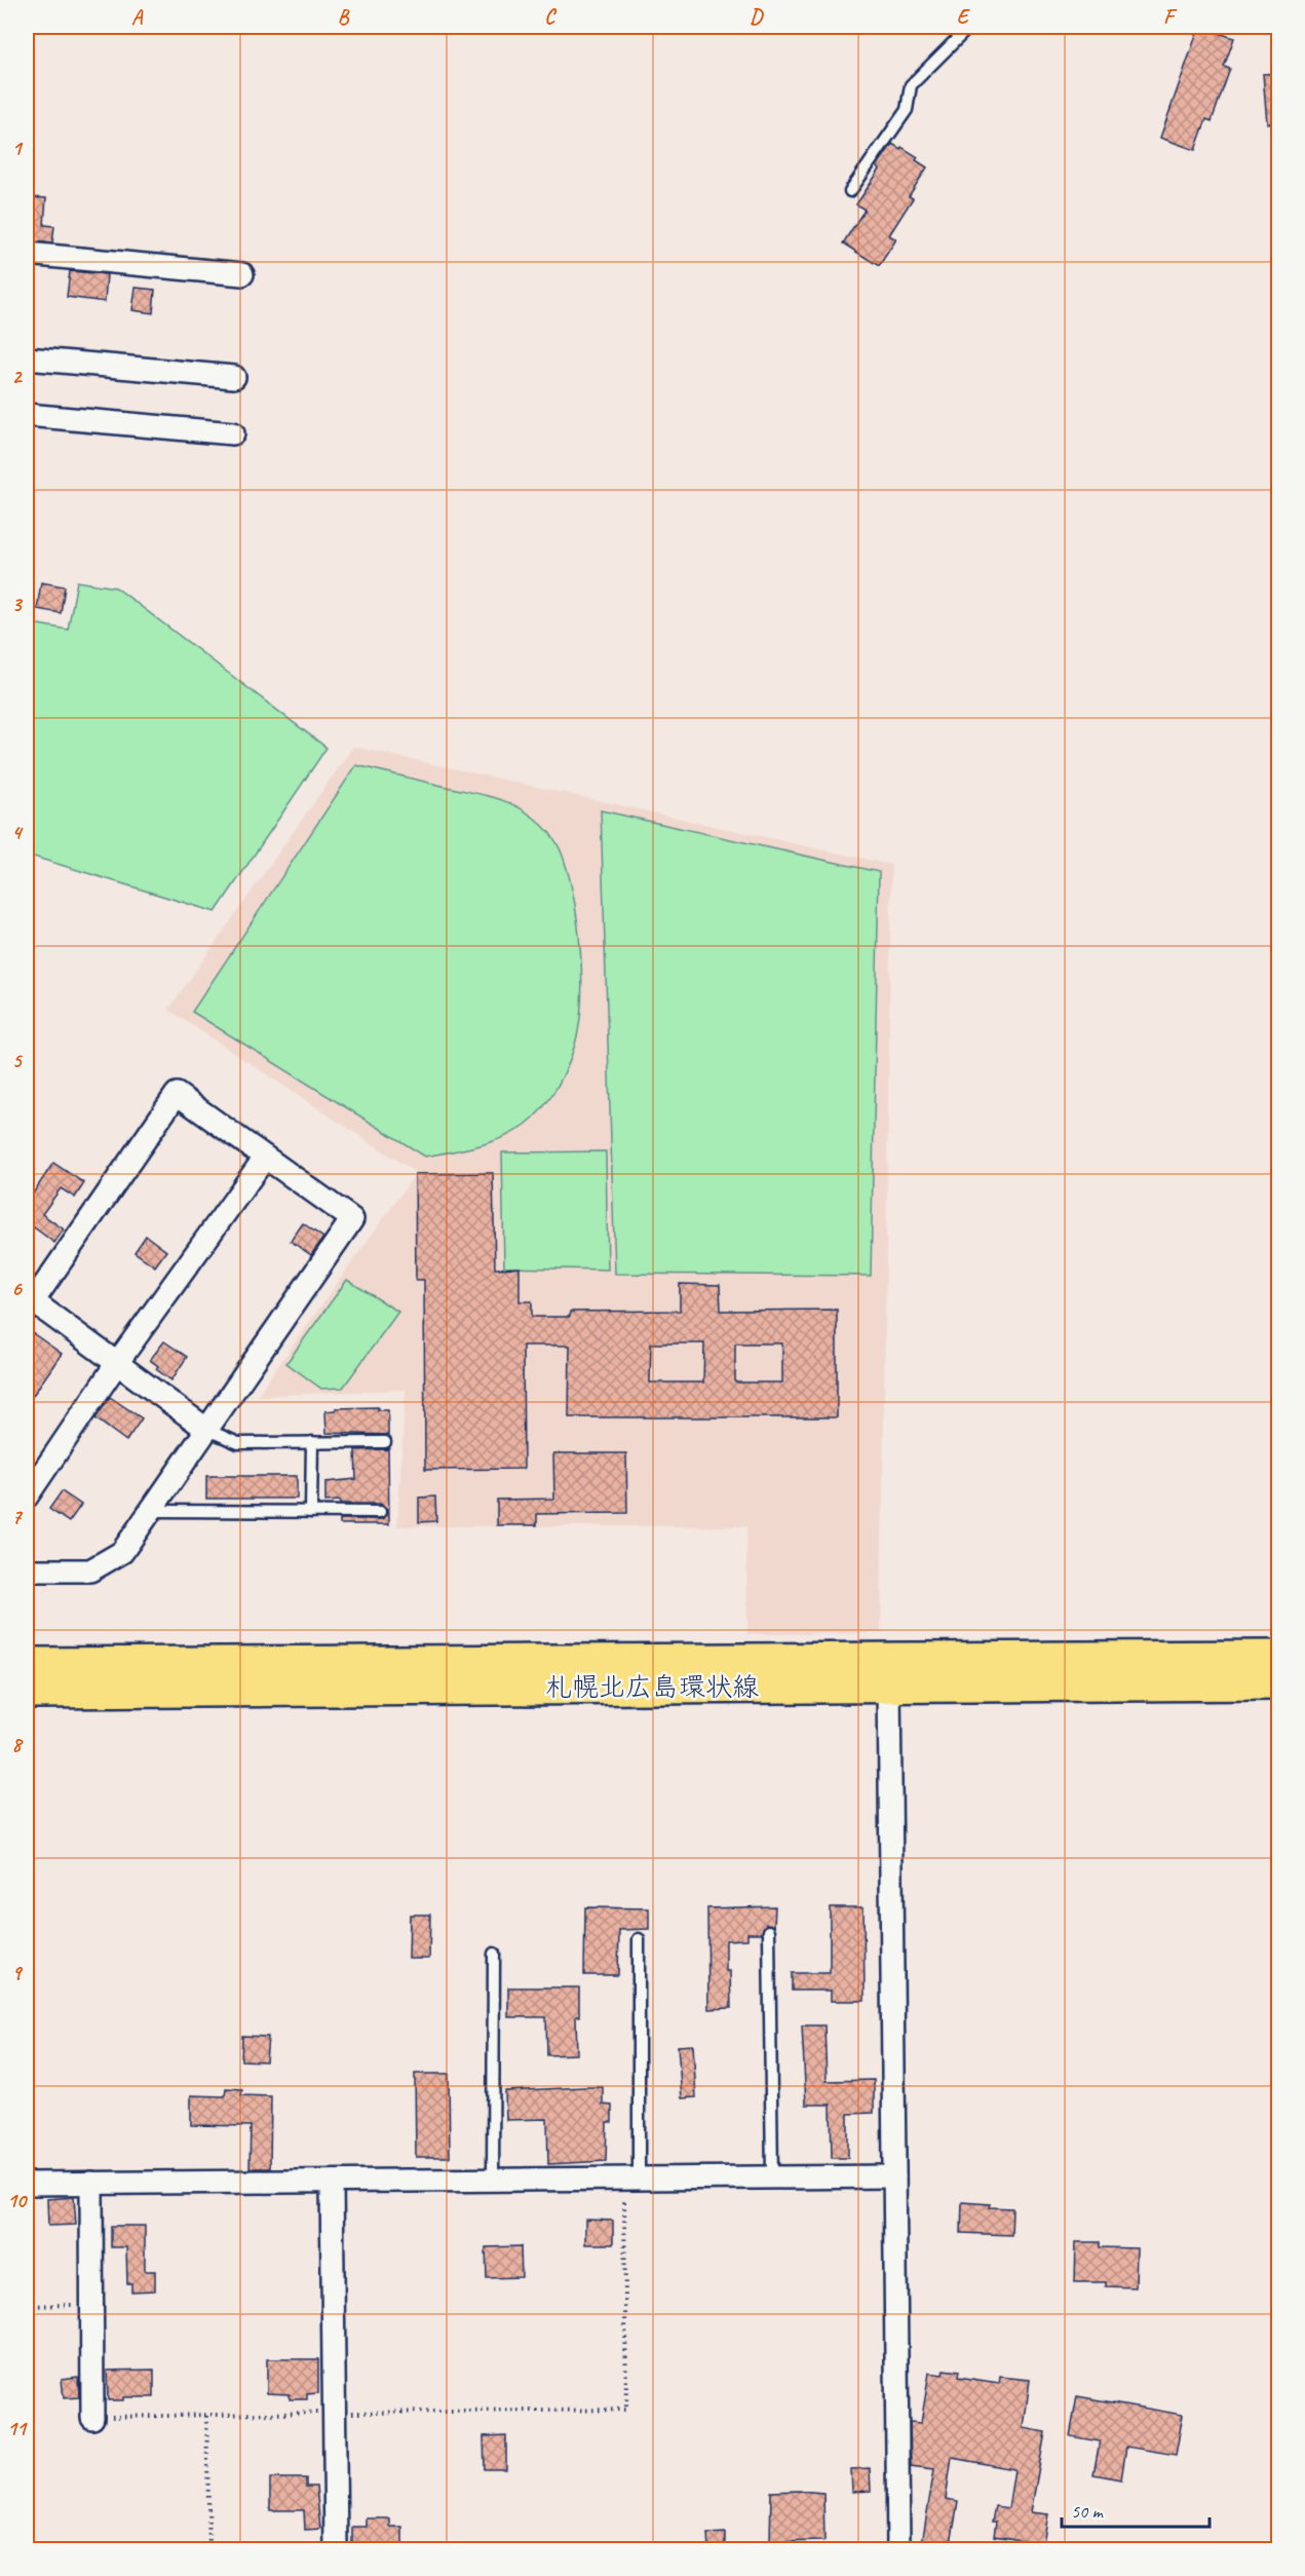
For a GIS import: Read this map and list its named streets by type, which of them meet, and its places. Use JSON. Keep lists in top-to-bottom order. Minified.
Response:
{"streets":{"main road":["札幌北広島環状線"]},"scale_bar":"50 m","grid":{"columns":["A","B","C","D","E","F"],"rows":["1","2","3","4","5","6","7","8","9","10","11"]}}
